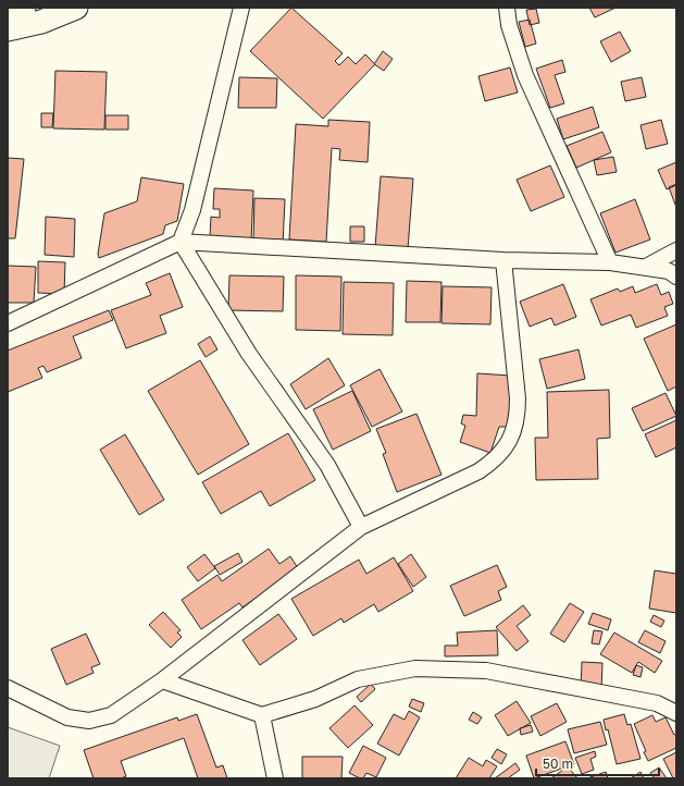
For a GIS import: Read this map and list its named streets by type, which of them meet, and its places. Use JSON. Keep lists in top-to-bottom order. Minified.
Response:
{"scale_bar":"50 m"}
